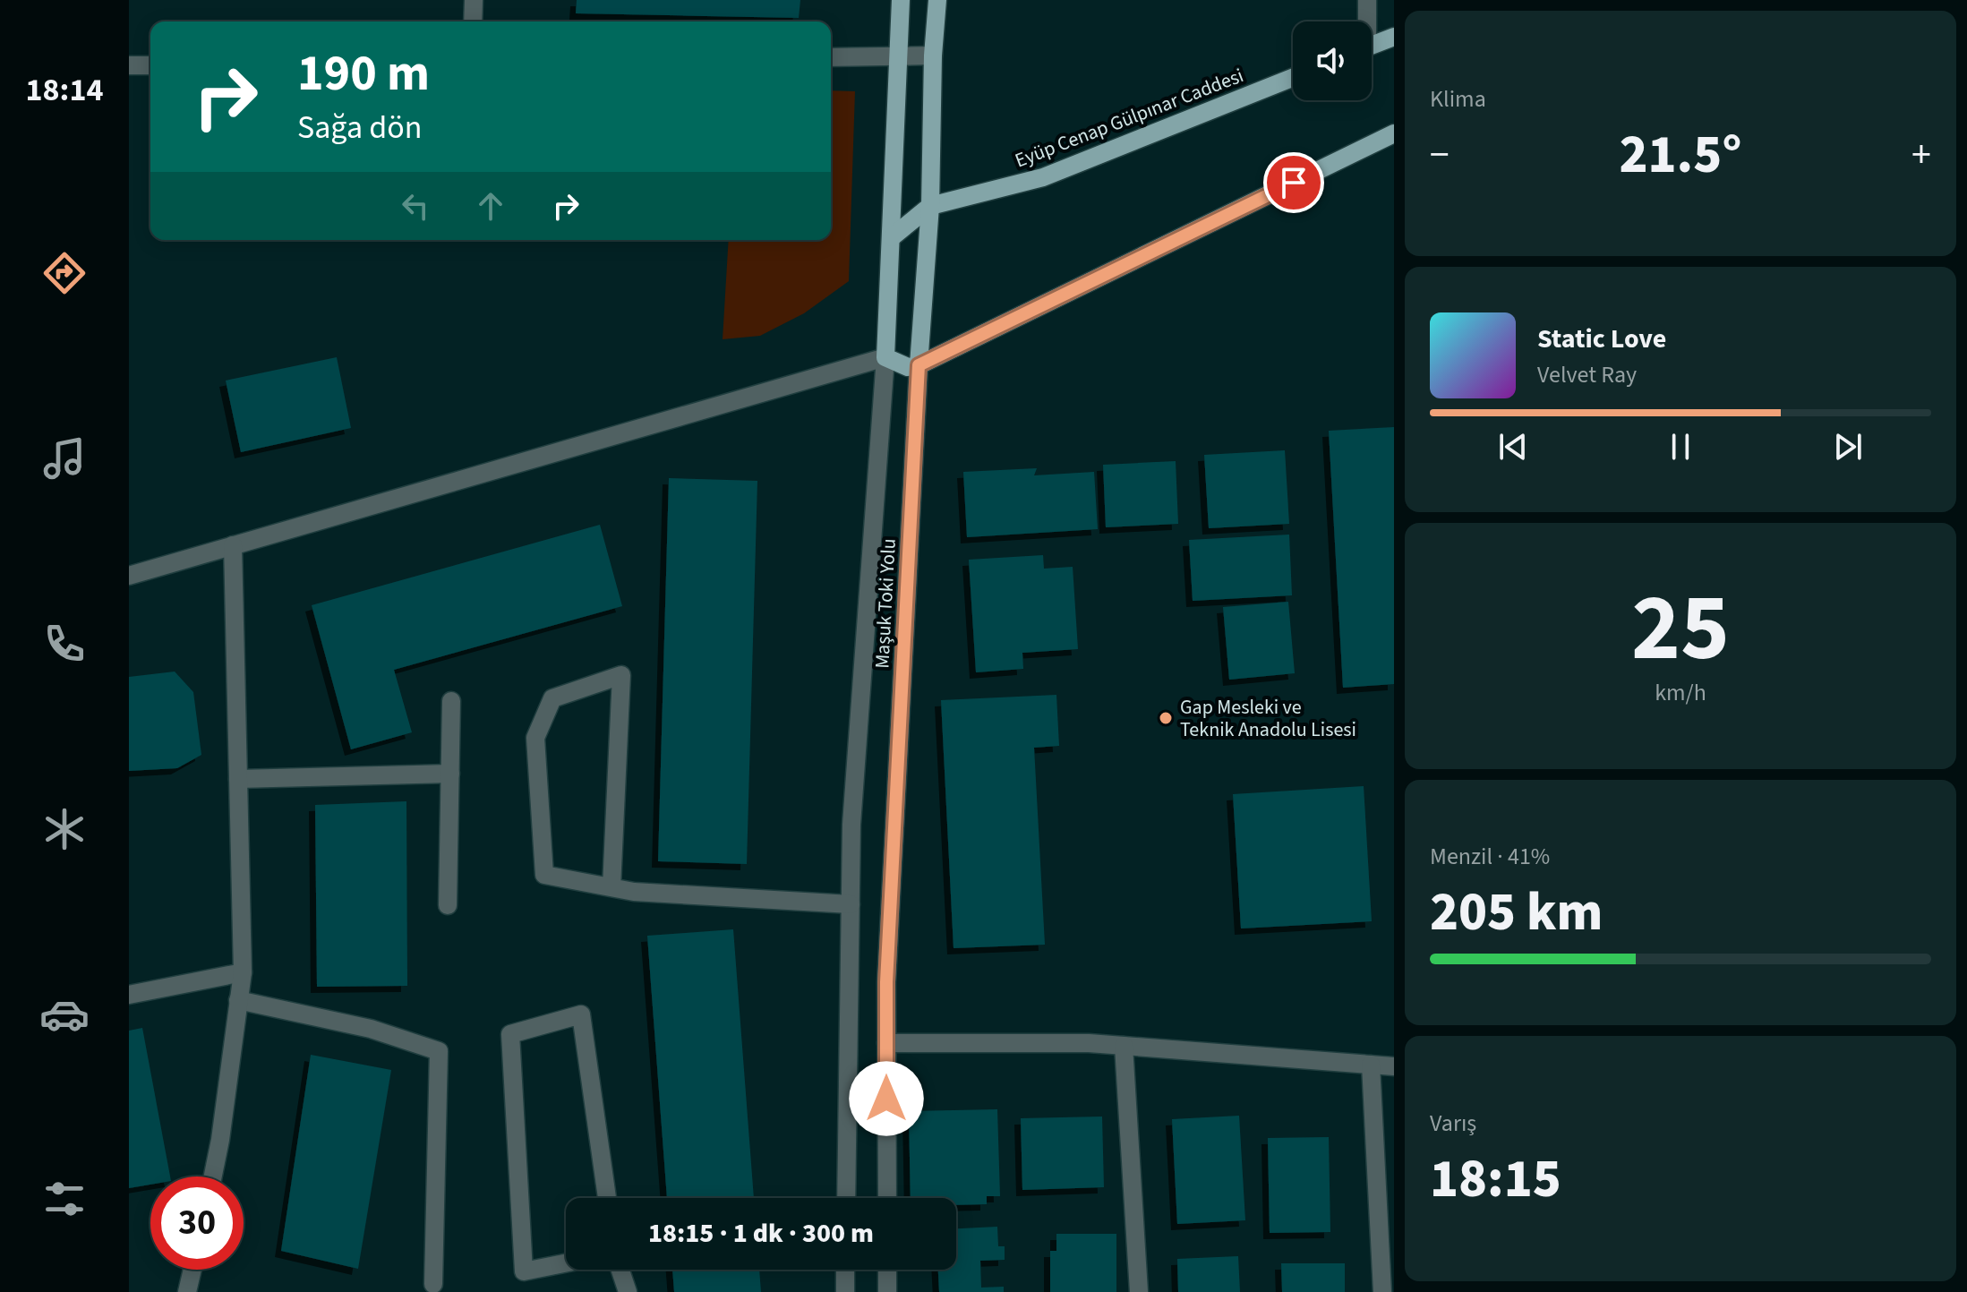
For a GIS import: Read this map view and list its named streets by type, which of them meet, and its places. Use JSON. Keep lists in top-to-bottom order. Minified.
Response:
{"streets":{"main road":["Eyüp Cenap Gülpınar Caddesi","Maşuk Toki Yolu"]},"crossings":[["Eyüp Cenap Gülpınar Caddesi","Maşuk Toki Yolu"]],"places":["Gap Mesleki ve Teknik Anadolu Lisesi"],"page":{"tabs":"18:14","tile":["Klima",["25","km/h"],["Menzil · 41%","205 km"],["Varış","18:15"]],"turn":["190 m","Sağa dön"],"heat":["−","21.5°","+"],"song":["Static Love","Velvet Ray"],"limit":"30","trip":"18:15 · 1 dk · 300 m"}}
